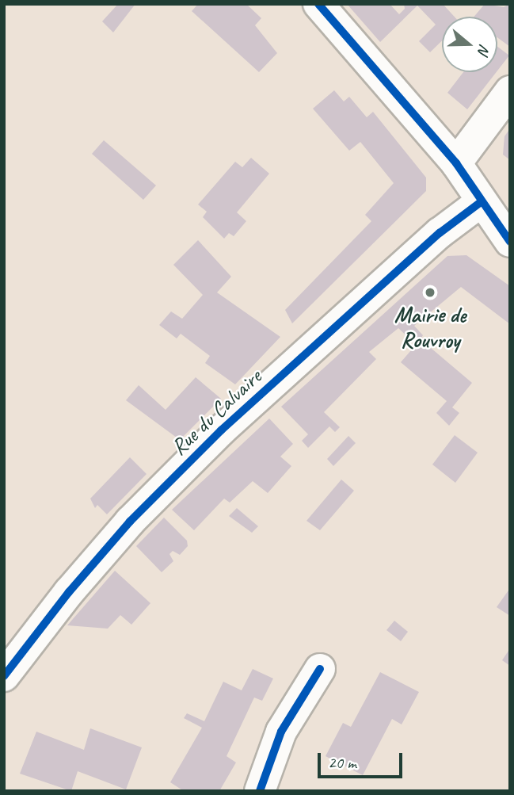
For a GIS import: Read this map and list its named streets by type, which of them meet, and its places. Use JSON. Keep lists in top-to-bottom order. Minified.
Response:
{"streets":{"street":["Rue du Calvaire"]},"places":["Mairie de Rouvroy"],"scale_bar":"20 m","north":"right"}
